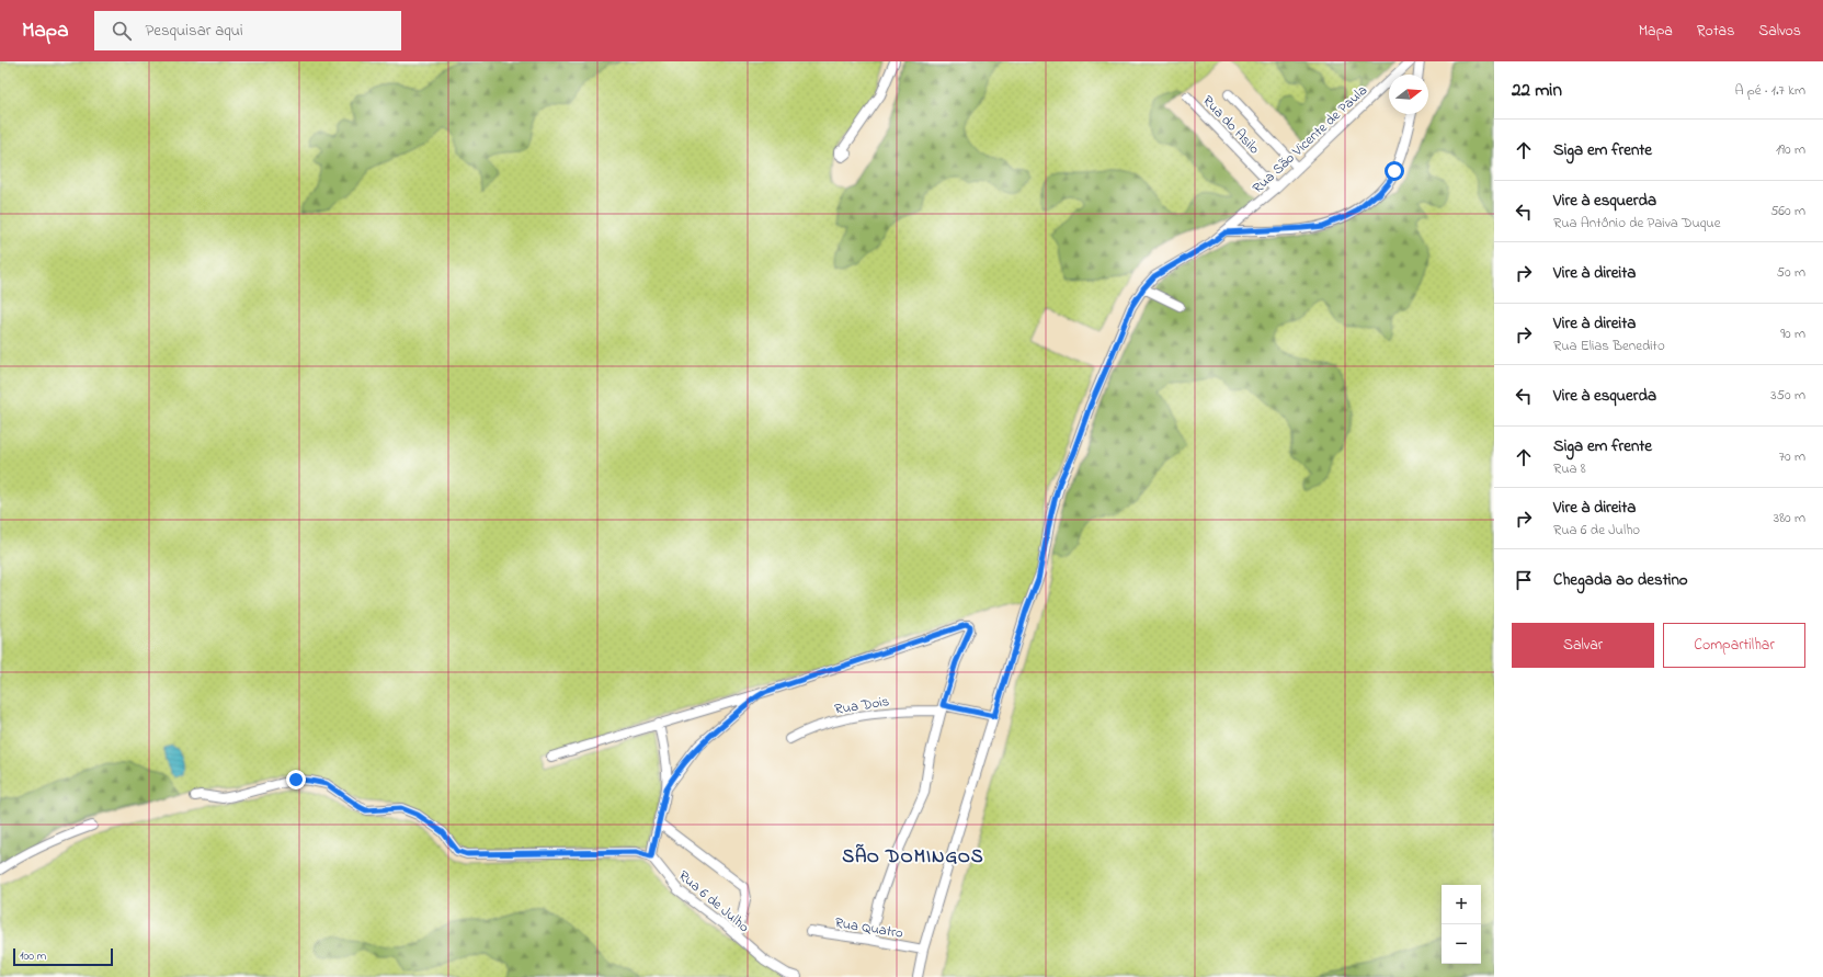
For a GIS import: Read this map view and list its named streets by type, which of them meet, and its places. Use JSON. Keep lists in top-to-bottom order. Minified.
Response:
{"streets":{"street":["Rua do Asilo","Rua São Vicente de Paula","Rua Dois","Rua 6 de Julho","Rua Quatro"]},"crossings":[["Rua do Asilo","Rua São Vicente de Paula"],["Rua São Vicente de Paula","Rua Dois"],["Rua São Vicente de Paula","Rua Quatro"]],"districts":["SÃO DOMINGOS"],"scale_bar":"100 m","north":"right","page":{"header":"Mapa","search":"Pesquisar aqui","nav":["Mapa","Rotas","Salvos"],"heading":["22 min","A pé · 1.7 km"],"list":[["Siga em frente","190 m"],["Vire à esquerda","Rua Antônio de Paiva Duque","560 m"],["Vire à direita","50 m"],["Vire à direita","Rua Elias Benedito","90 m"],["Vire à esquerda","350 m"],["Siga em frente","Rua 8","70 m"],["Vire à direita","Rua 6 de Julho","380 m"],"Chegada ao destino"],"buttons":["Salvar","Compartilhar"],"map_buttons":["+","−"],"scale":"100 m"}}
